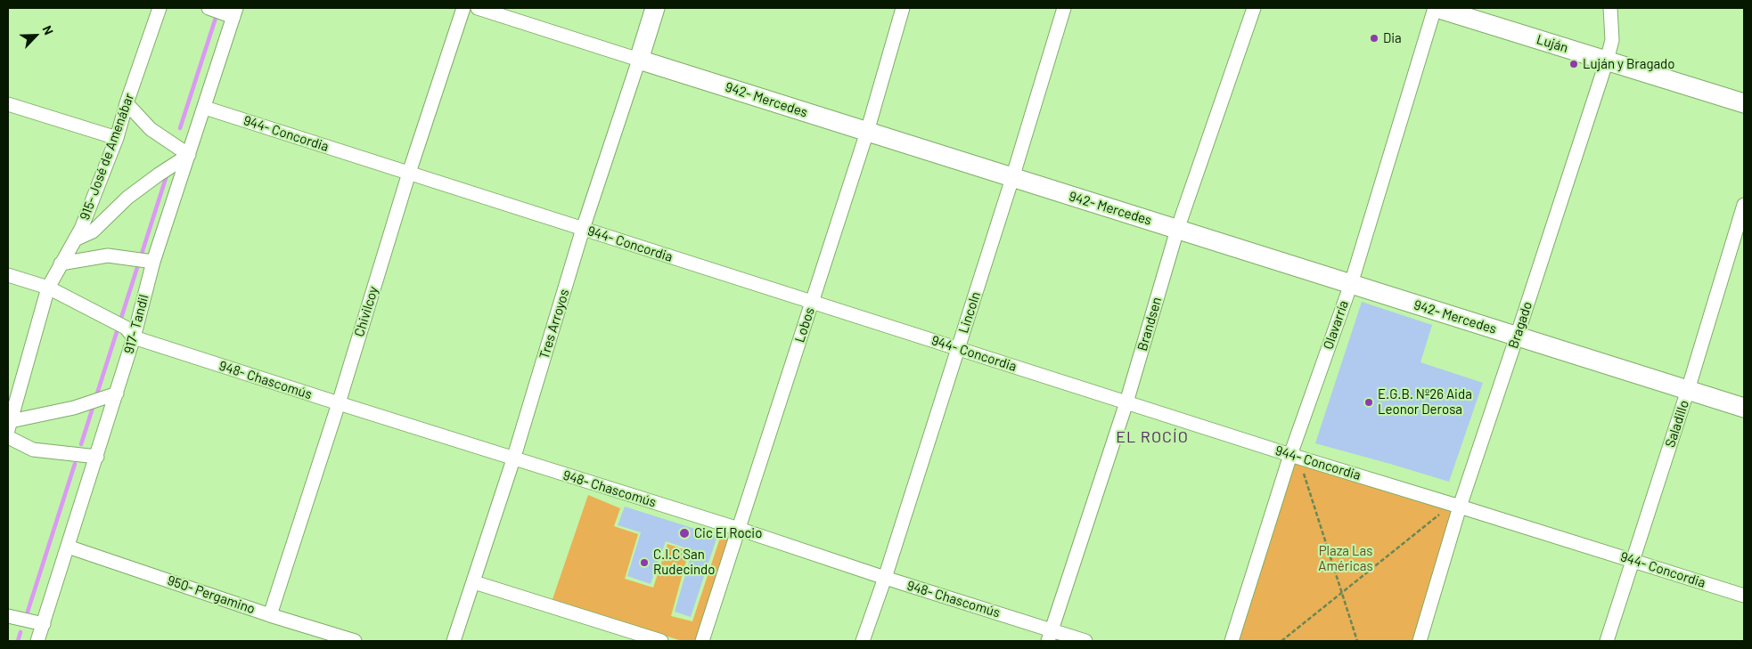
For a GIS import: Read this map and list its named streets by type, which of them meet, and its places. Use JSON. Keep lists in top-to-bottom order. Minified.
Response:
{"streets":{"main road":["Luján","942- Mercedes","Tres Arroyos"],"street":["944- Concordia","915- José de Amenábar","Chivilcoy","Lincoln","917- Tandil","Brandsen","Lobos","Olavarría","Bragado","948- Chascomús","Saladillo","950- Pergamino"]},"crossings":[["Luján","Olavarría"],["Luján","Bragado"],["942- Mercedes","Lincoln"],["942- Mercedes","Tres Arroyos"],["942- Mercedes","Brandsen"],["942- Mercedes","Lobos"],["942- Mercedes","Olavarría"],["942- Mercedes","Bragado"],["942- Mercedes","Saladillo"],["944- Concordia","Chivilcoy"],["944- Concordia","Lincoln"],["944- Concordia","917- Tandil"],["944- Concordia","Tres Arroyos"],["944- Concordia","Brandsen"],["944- Concordia","Lobos"],["944- Concordia","Olavarría"],["944- Concordia","Bragado"],["944- Concordia","Saladillo"],["Chivilcoy","948- Chascomús"],["Chivilcoy","950- Pergamino"],["Lincoln","948- Chascomús"],["917- Tandil","948- Chascomús"],["917- Tandil","950- Pergamino"],["Tres Arroyos","948- Chascomús"],["Brandsen","948- Chascomús"],["Lobos","948- Chascomús"]],"districts":["EL ROCÍO"],"parks":["Plaza Las Américas"],"places":["Dia","Luján y Bragado","E.G.B. Nº26 Aida Leonor Derosa","Cic El Rocio","C.I.C San Rudecindo"],"north":"top right"}
